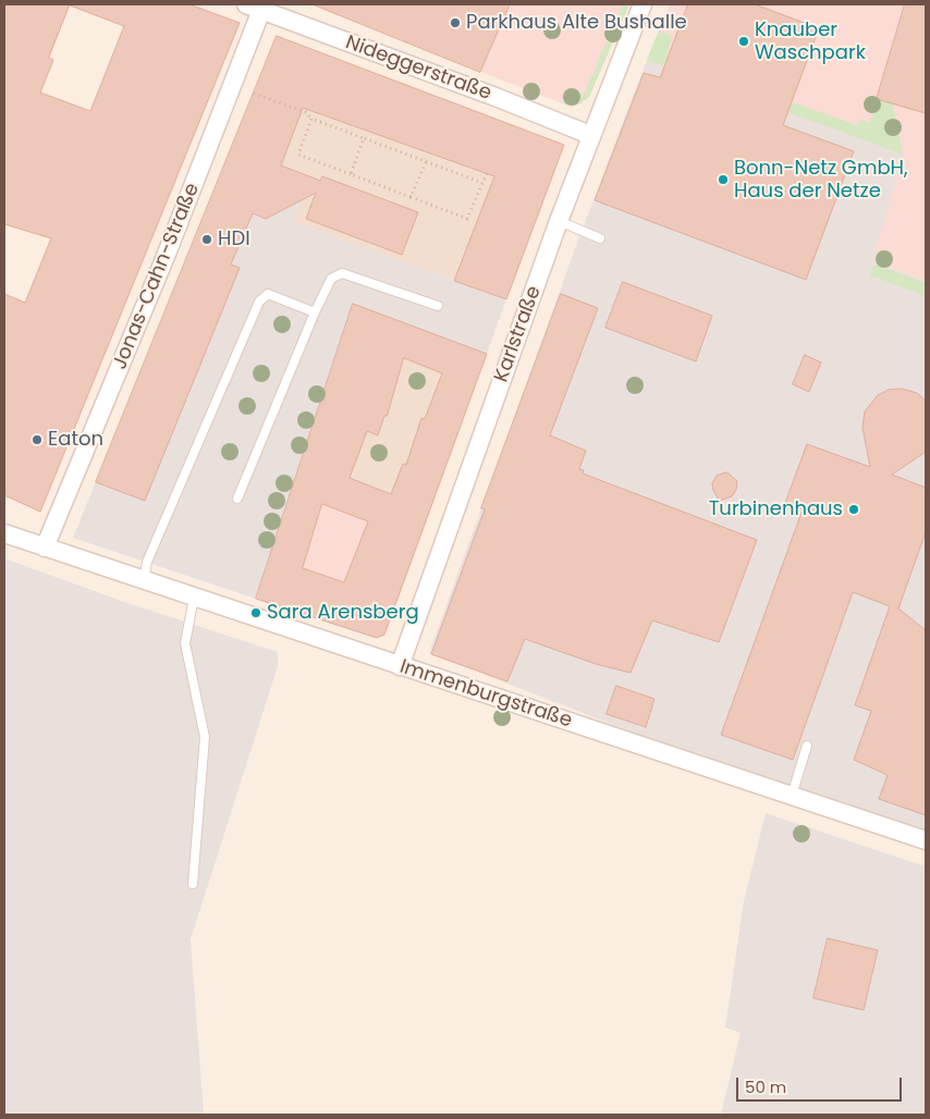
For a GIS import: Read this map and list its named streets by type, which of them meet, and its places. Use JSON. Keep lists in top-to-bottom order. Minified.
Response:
{"streets":{"street":["Nideggerstraße","Jonas-Cahn-Straße","Karlstraße","Immenburgstraße"]},"crossings":[["Nideggerstraße","Jonas-Cahn-Straße"],["Nideggerstraße","Karlstraße"],["Jonas-Cahn-Straße","Immenburgstraße"],["Karlstraße","Immenburgstraße"]],"places":["Parkhaus Alte Bushalle","Knauber Waschpark","Bonn-Netz GmbH, Haus der Netze","HDI","Eaton","Turbinenhaus","Sara Arensberg"],"scale_bar":"50 m"}
